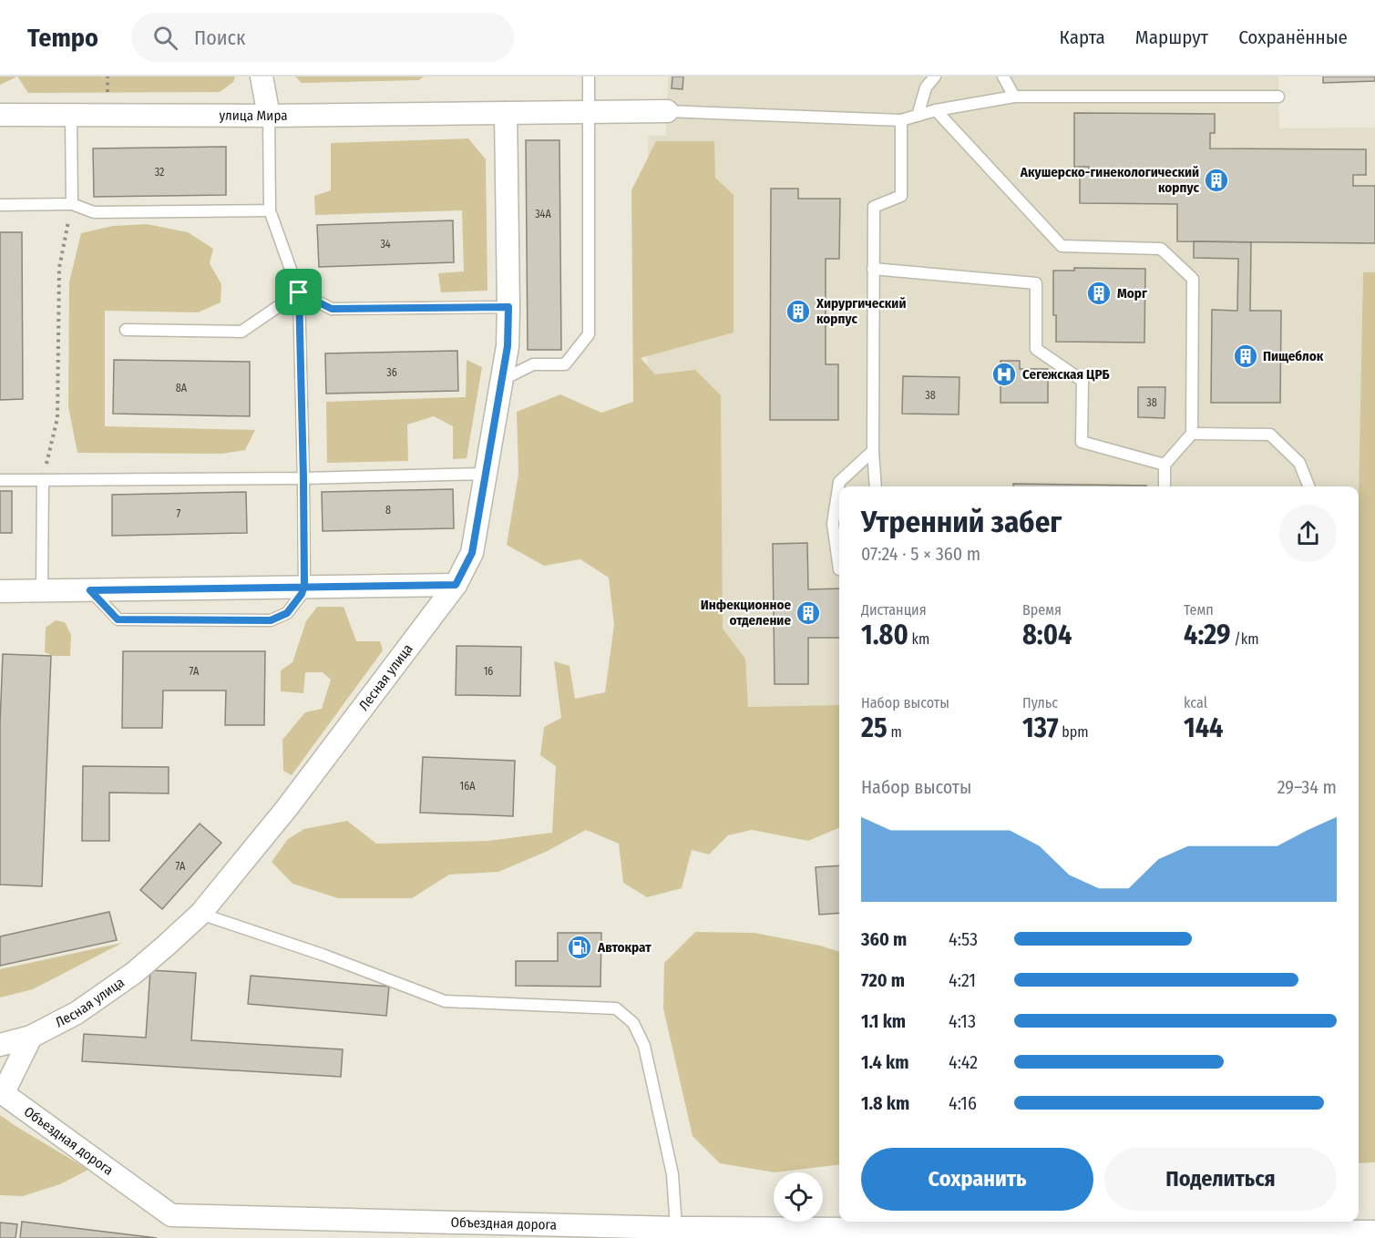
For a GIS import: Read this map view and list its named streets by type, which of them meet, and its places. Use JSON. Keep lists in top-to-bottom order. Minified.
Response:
{"streets":{"street":["улица Мира","Лесная улица","Объездная дорога"]},"places":{"building":["Акушерско-гинекологический корпус","Морг","Хирургический корпус","Пищеблок","Инфекционное отделение"],"hospital":["Сегежская ЦРБ"],"fuel station":["Автократ"]},"house_numbers":["32","34А","34","36","8А","38","38","8","7","7А","16","16А","7А"],"page":{"header":"Tempo","search":"Поиск","nav":["Карта","Маршрут","Сохранённые"],"heading":["Утренний забег","07:24 · 5 × 360 m"],"stats":[["Дистанция","1.80 km"],["Время","8:04"],["Темп","4:29 /km"],["Набор высоты","25 m"],["Пульс","137 bpm"],["kcal","144"]],"chart":["Набор высоты","29–34 m"],"list":[{"name":"360 m","note":"4:53"},{"name":"720 m","note":"4:21"},{"name":"1.1 km","note":"4:13"},{"name":"1.4 km","note":"4:42"},{"name":"1.8 km","note":"4:16"}],"buttons":["Сохранить","Поделиться"]}}
